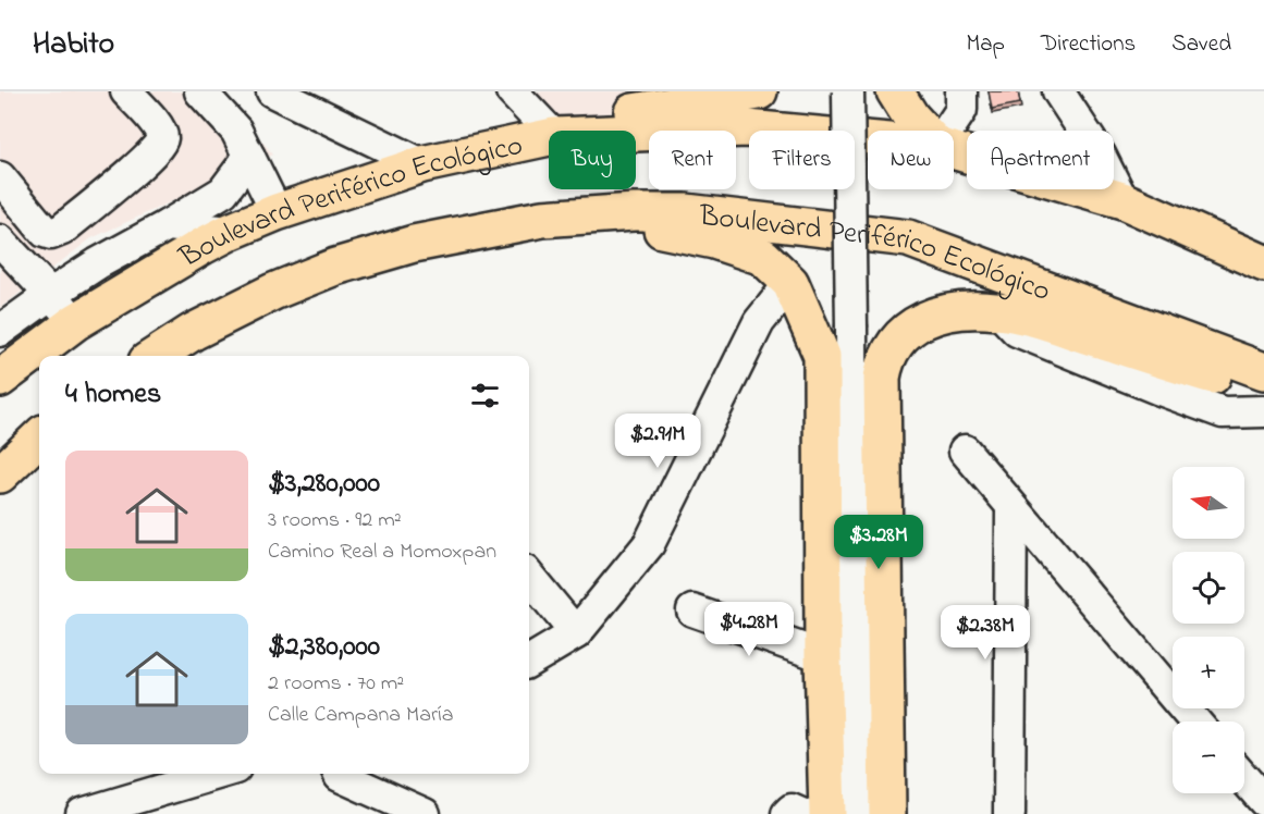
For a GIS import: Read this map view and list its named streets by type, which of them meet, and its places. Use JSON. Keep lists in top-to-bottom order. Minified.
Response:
{"streets":{"highway":["Boulevard Periférico Ecológico"]},"north":"left","page":{"header":"Habito","nav":["Map","Directions","Saved"],"chip":["Buy","Rent","Filters","New","Apartment"],"heading":"4 homes","price":["$2.91M","$3.28M","$4.28M","$2.38M"],"list":[{"name":"$3,280,000","note":"3 rooms · 92 m² · Camino Real a Momoxpan"},{"name":"$2,380,000","note":"2 rooms · 70 m² · Calle Campana María"}],"map_buttons":["+","−"]}}
